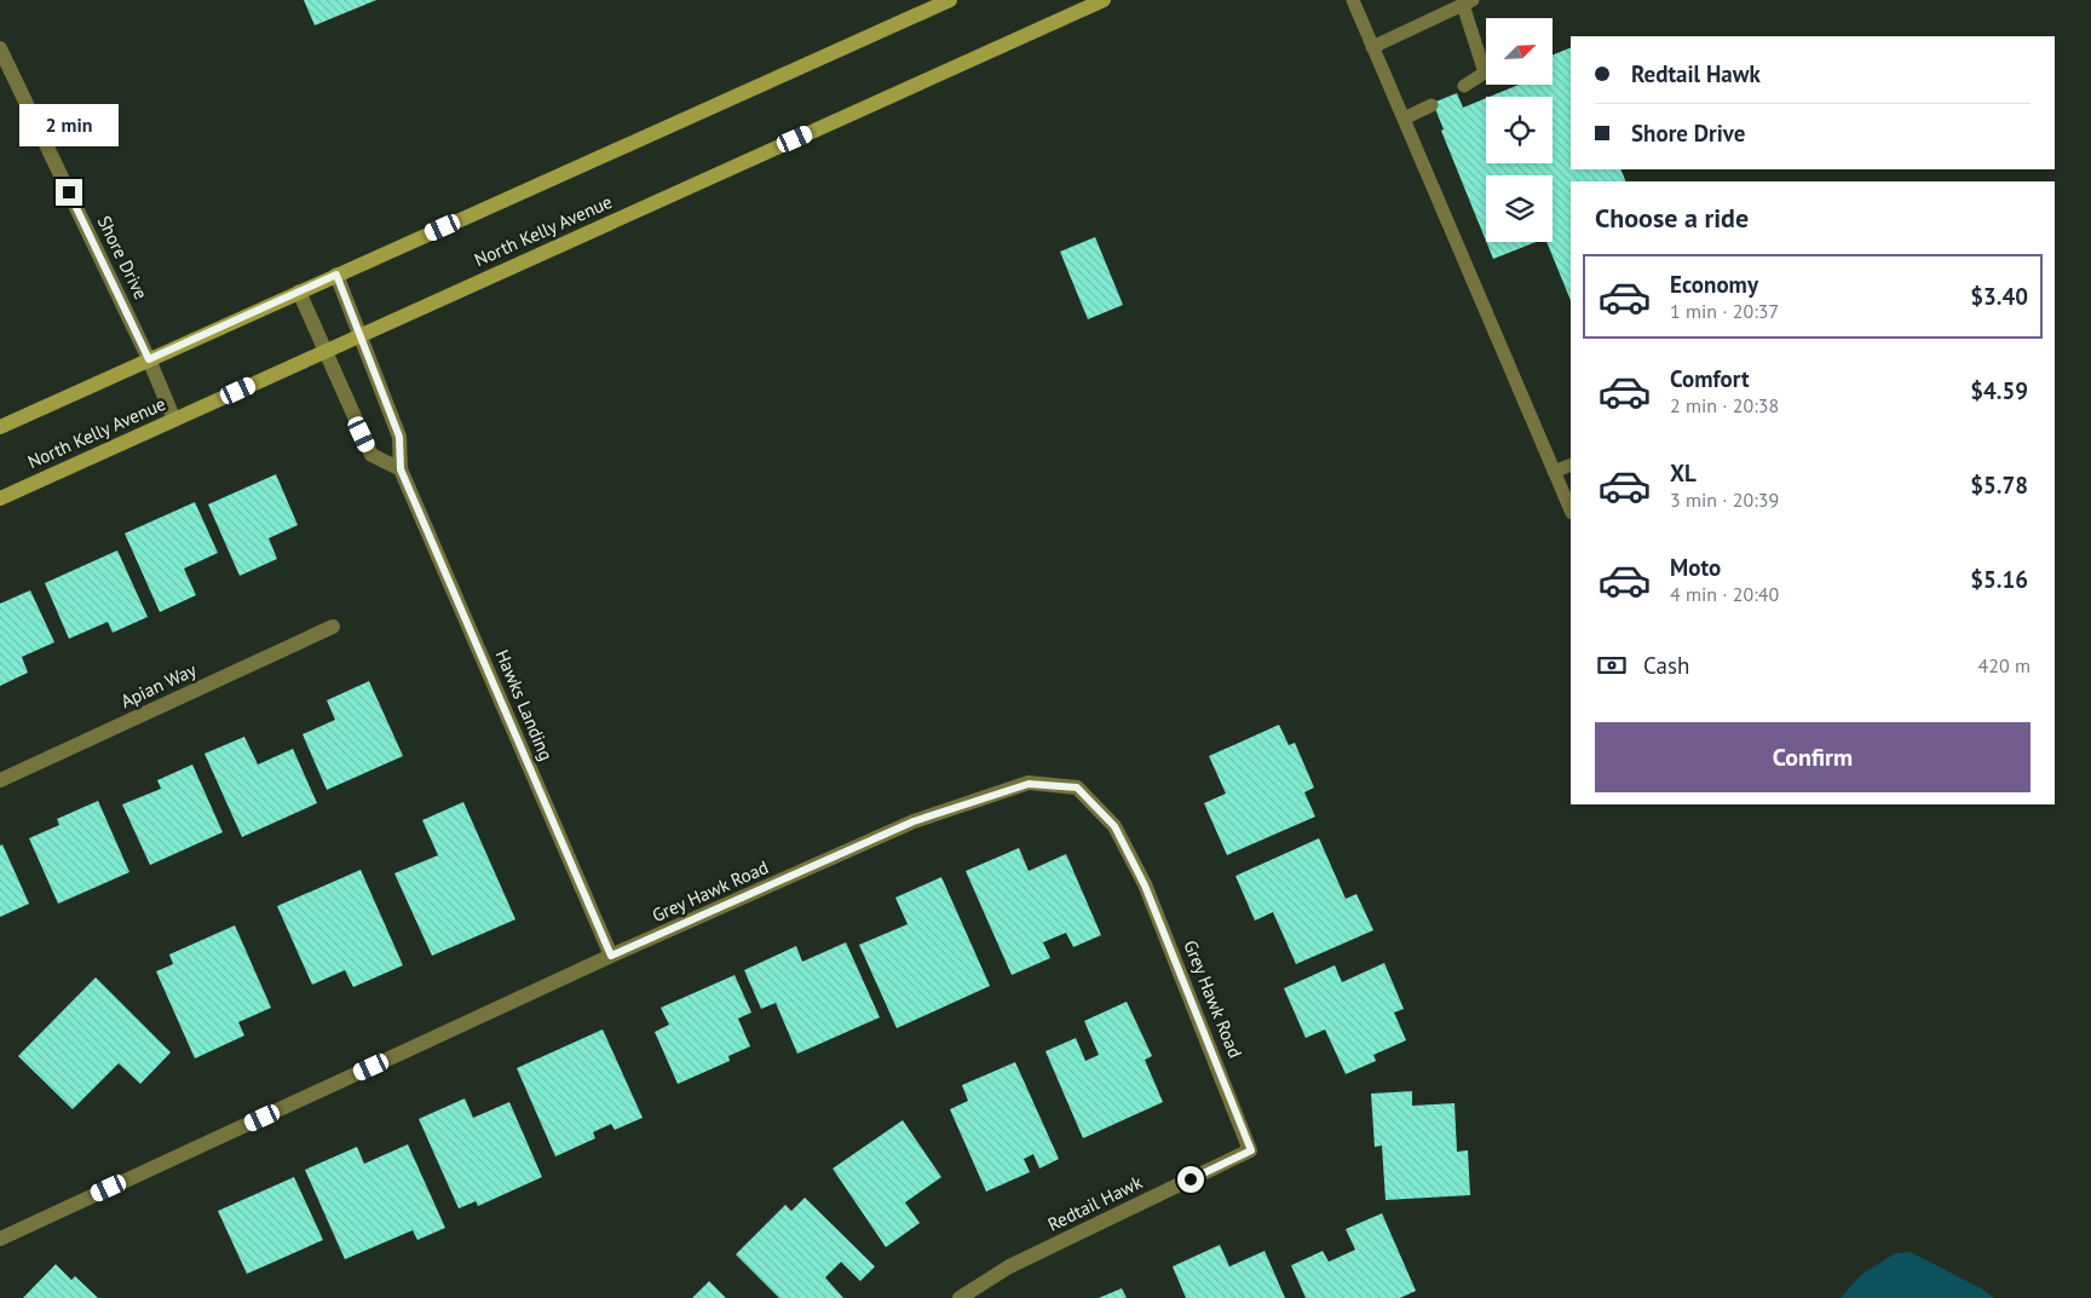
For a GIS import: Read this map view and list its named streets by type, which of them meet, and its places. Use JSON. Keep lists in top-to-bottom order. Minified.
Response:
{"streets":{"street":["North Kelly Avenue","Shore Drive","Apian Way","Hawks Landing","Grey Hawk Road","Redtail Hawk"]},"crossings":[["North Kelly Avenue","Shore Drive"],["North Kelly Avenue","Hawks Landing"],["Hawks Landing","Grey Hawk Road"],["Grey Hawk Road","Redtail Hawk"]],"north":"top right","page":{"banner":["Redtail Hawk","Shore Drive"],"bubble":"2 min","heading":"Choose a ride","list":[{"name":"Economy","note":"1 min · 20:37","value":"$3.40"},{"name":"Comfort","note":"2 min · 20:38","value":"$4.59"},{"name":"XL","note":"3 min · 20:39","value":"$5.78"},{"name":"Moto","note":"4 min · 20:40","value":"$5.16"}],"pay":["Cash","420 m"],"buttons":"Confirm"}}
